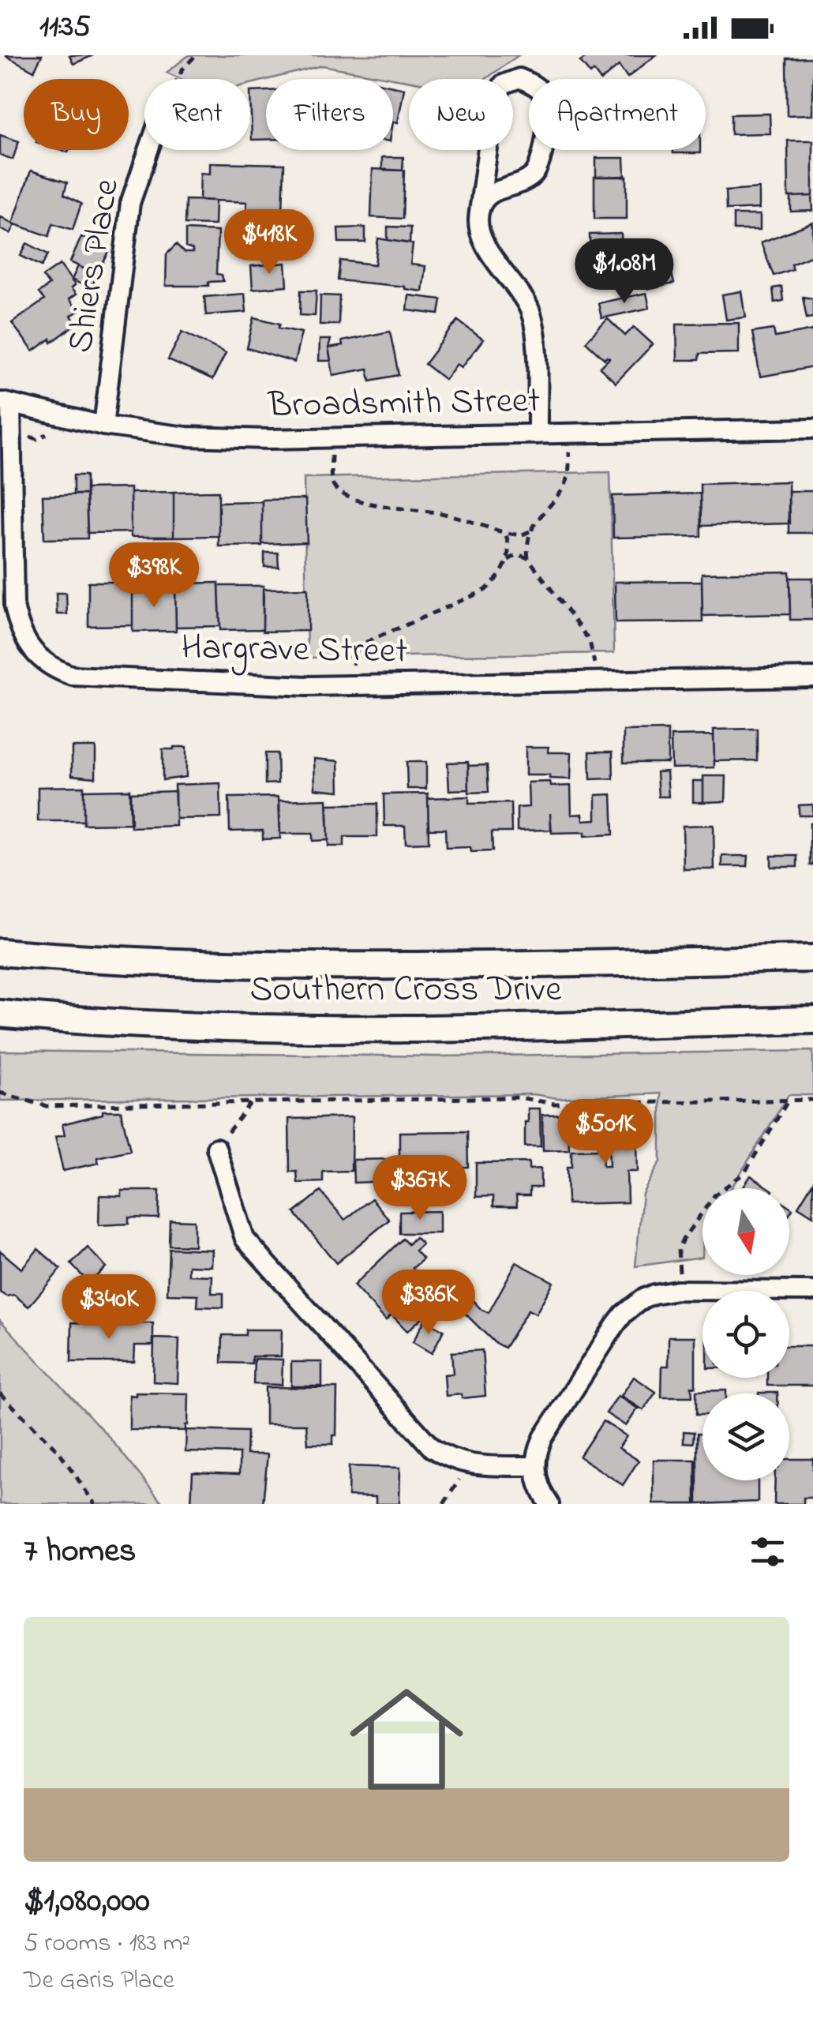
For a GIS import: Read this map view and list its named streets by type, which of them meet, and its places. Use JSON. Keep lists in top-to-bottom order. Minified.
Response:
{"streets":{"main road":["Southern Cross Drive"],"street":["Shiers Place","Broadsmith Street","Hargrave Street"]},"crossings":[["Shiers Place","Broadsmith Street"],["Broadsmith Street","Hargrave Street"]],"north":"bottom","page":{"status":"11:35","chip":["Buy","Rent","Filters","New","Apartment"],"price":["$418K","$1.08M","$398K","$501K","$367K","$386K","$340K"],"heading":"7 homes","list":[{"name":"$1,080,000","note":"5 rooms · 183 m² · De Garis Place"}]}}
